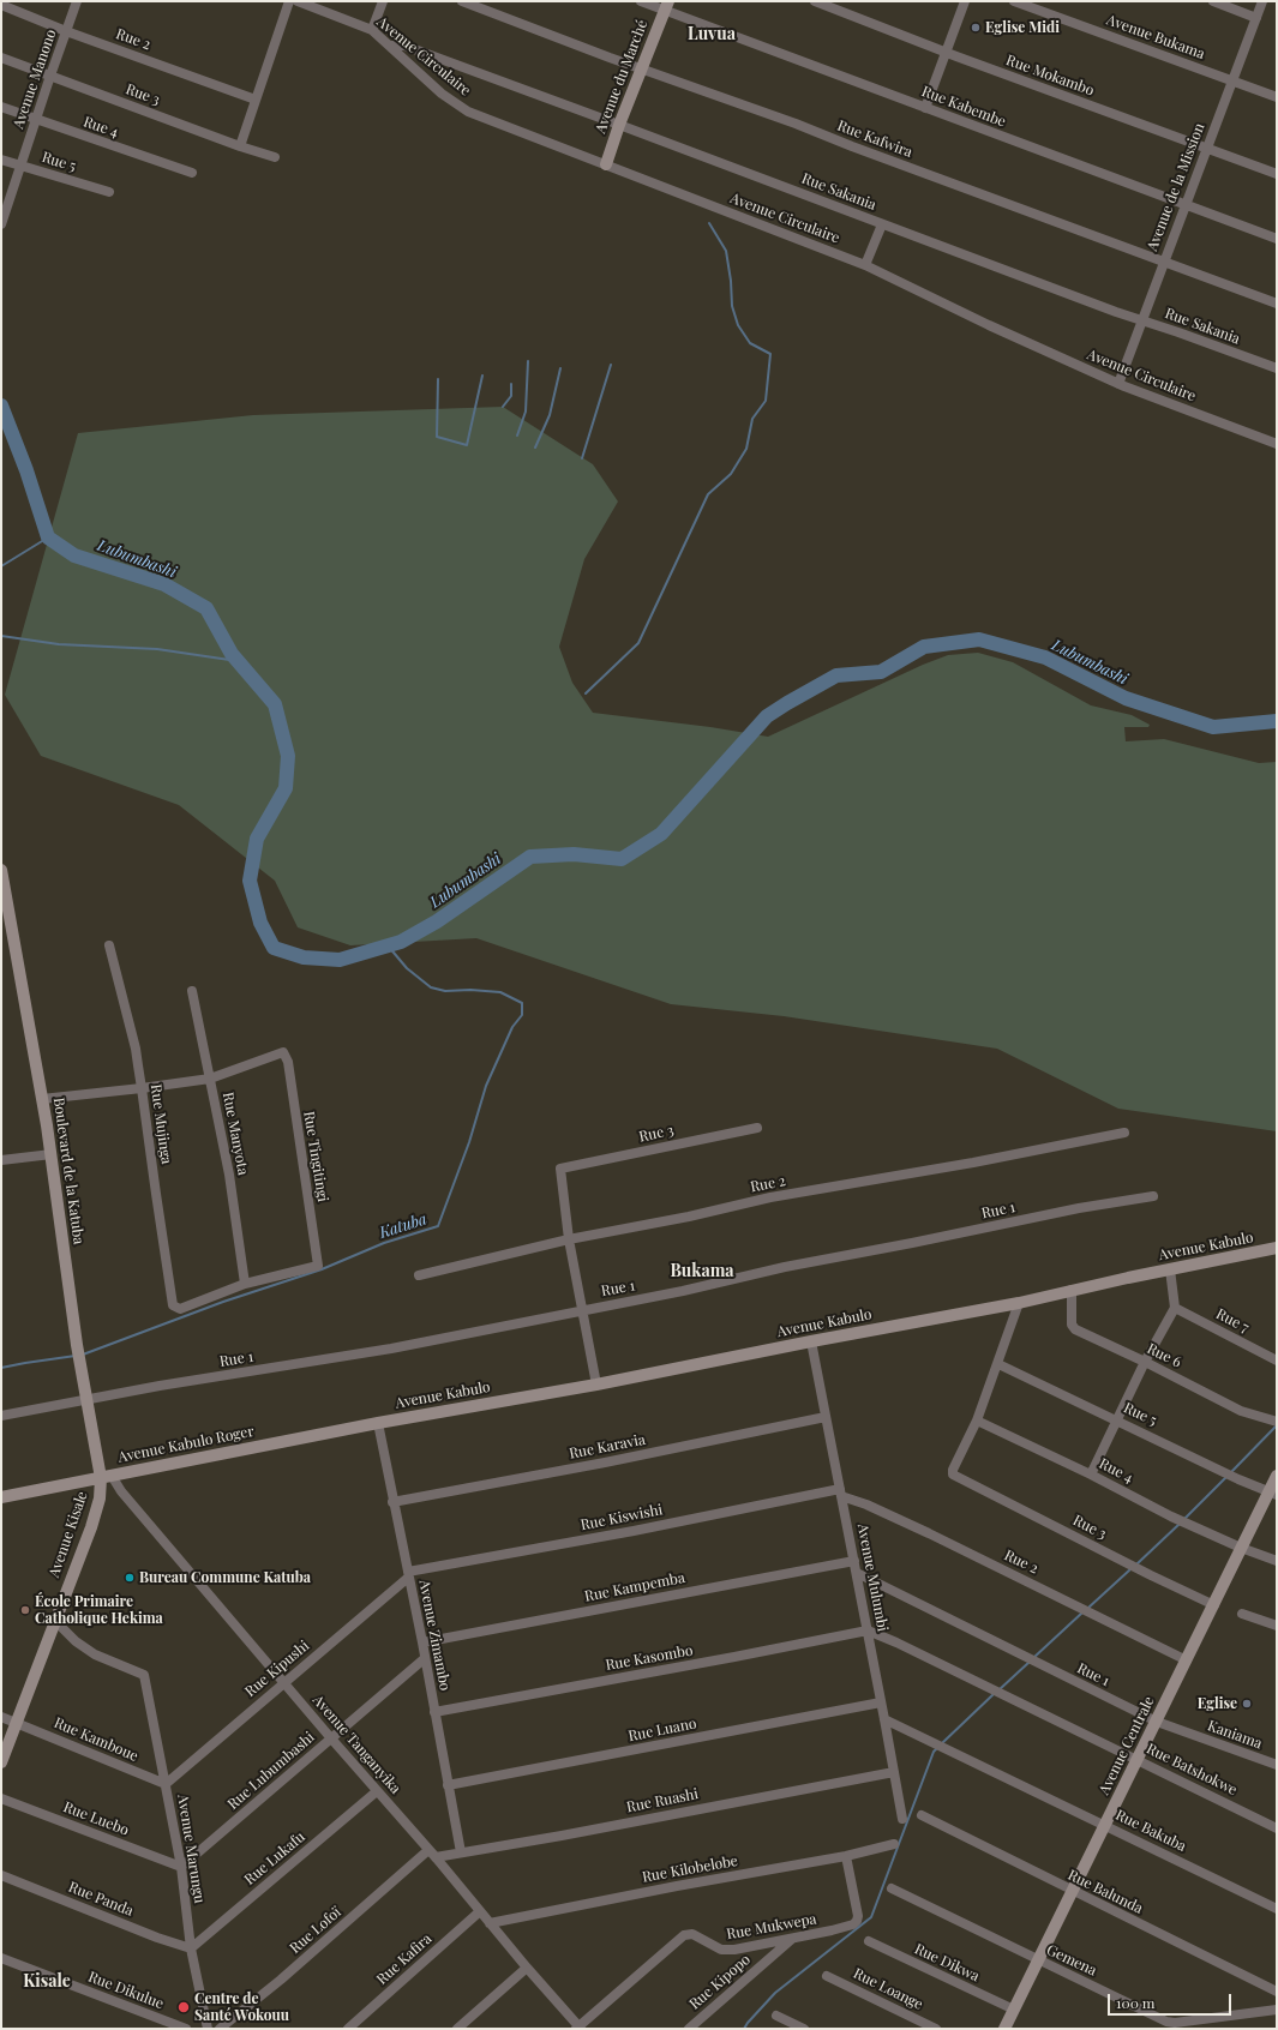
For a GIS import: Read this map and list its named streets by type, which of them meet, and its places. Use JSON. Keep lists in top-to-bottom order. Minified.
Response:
{"streets":{"street":["Avenue Bukama","Rue 2","Avenue Circulaire","Rue Mokambo","Avenue du Marché","Avenue Manono","Rue 3","Rue Kabembe","Rue 4","Rue Kafwira","Rue 5","Avenue de la Mission","Rue Sakania","Rue Mujinga","Rue Manyota","Rue Tingitingi","Boulevard de la Katuba","Rue 1","Avenue Kabulo","Rue 7","Rue 6","Avenue Kabulo Roger","Rue Karavia","Rue Kiswishi","Avenue Kisale","Avenue Mulumbi","Rue Kampemba","Avenue Zimambo","Rue Kasombo","Rue Kipushi","Rue Luano","Kaniama","Rue Kamboue","Avenue Tanganyika","Avenue Centrale","Rue Batshokwe","Rue Lubumbashi","Rue Ruashi","Rue Luebo","Rue Bakuba","Avenue Marungu","Rue Lukafu","Rue Kilobelobe","Rue Balunda","Rue Panda","Rue Mukwepa","Rue Lofoï","Rue Kafira","Gemena","Rue Dikwa","Rue Kipopo","Rue Loange","Rue Dikulue"]},"crossings":[["Avenue Bukama","Avenue de la Mission"],["Rue 2","Avenue Manono"],["Rue 2","Rue 3"],["Rue 2","Rue Kiswishi"],["Rue 2","Avenue Mulumbi"],["Rue 2","Avenue Centrale"],["Avenue Circulaire","Avenue du Marché"],["Avenue Circulaire","Avenue de la Mission"],["Avenue Circulaire","Rue Sakania"],["Rue Mokambo","Avenue de la Mission"],["Avenue du Marché","Rue Kabembe"],["Avenue du Marché","Rue Kafwira"],["Avenue du Marché","Rue Sakania"],["Avenue Manono","Rue 3"],["Avenue Manono","Rue 4"],["Avenue Manono","Rue 5"],["Rue 3","Rue 4"],["Rue 3","Avenue Centrale"],["Rue Kabembe","Avenue de la Mission"],["Rue 4","Avenue Centrale"],["Rue Kafwira","Avenue de la Mission"],["Rue 5","Avenue Centrale"],["Avenue de la Mission","Rue Sakania"],["Rue Mujinga","Rue Manyota"],["Rue Mujinga","Rue Tingitingi"],["Rue Manyota","Rue Tingitingi"],["Boulevard de la Katuba","Rue 1"],["Boulevard de la Katuba","Avenue Kabulo Roger"],["Boulevard de la Katuba","Avenue Kisale"],["Boulevard de la Katuba","Avenue Tanganyika"],["Rue 1","Avenue Mulumbi"],["Rue 1","Kaniama"],["Rue 1","Avenue Centrale"],["Avenue Kabulo","Rue 6"],["Avenue Kabulo","Avenue Kabulo Roger"],["Avenue Kabulo","Avenue Mulumbi"],["Avenue Kabulo","Avenue Zimambo"],["Avenue Kabulo Roger","Avenue Kisale"],["Avenue Kabulo Roger","Avenue Zimambo"],["Avenue Kabulo Roger","Avenue Tanganyika"],["Rue Karavia","Avenue Mulumbi"],["Rue Karavia","Avenue Zimambo"],["Rue Kiswishi","Avenue Mulumbi"],["Rue Kiswishi","Avenue Zimambo"],["Rue Kiswishi","Rue Kipushi"],["Avenue Kisale","Rue Kamboue"],["Avenue Kisale","Avenue Tanganyika"],["Avenue Kisale","Avenue Marungu"],["Avenue Mulumbi","Rue Kampemba"],["Avenue Mulumbi","Rue Kasombo"],["Avenue Mulumbi","Rue Luano"],["Avenue Mulumbi","Rue Batshokwe"],["Avenue Mulumbi","Rue Ruashi"],["Avenue Mulumbi","Rue Bakuba"],["Rue Kampemba","Avenue Zimambo"],["Avenue Zimambo","Rue Kasombo"],["Avenue Zimambo","Rue Kipushi"],["Avenue Zimambo","Rue Luano"],["Avenue Zimambo","Rue Lubumbashi"],["Avenue Zimambo","Rue Ruashi"],["Rue Kasombo","Rue Batshokwe"],["Rue Kipushi","Rue Kamboue"],["Rue Kipushi","Avenue Tanganyika"],["Rue Kipushi","Avenue Marungu"],["Kaniama","Avenue Centrale"],["Rue Kamboue","Avenue Marungu"],["Avenue Tanganyika","Rue Lubumbashi"],["Avenue Tanganyika","Rue Ruashi"],["Avenue Tanganyika","Rue Lukafu"],["Avenue Tanganyika","Rue Kilobelobe"],["Avenue Tanganyika","Rue Mukwepa"],["Avenue Tanganyika","Rue Lofoï"],["Avenue Tanganyika","Rue Kafira"],["Avenue Centrale","Rue Batshokwe"],["Avenue Centrale","Rue Bakuba"],["Avenue Centrale","Rue Balunda"],["Avenue Centrale","Gemena"],["Avenue Centrale","Rue Dikwa"],["Rue Lubumbashi","Rue Luebo"],["Rue Lubumbashi","Avenue Marungu"],["Rue Ruashi","Rue Lofoï"],["Rue Luebo","Avenue Marungu"],["Avenue Marungu","Rue Lukafu"],["Avenue Marungu","Rue Panda"],["Rue Lukafu","Rue Panda"],["Rue Kilobelobe","Rue Mukwepa"],["Rue Mukwepa","Rue Kipopo"]],"districts":["Luvua","Bukama","Kisale"],"water":["Lubumbashi","Katuba"],"places":["Eglise Midi","Bureau Commune Katuba","École Primaire Catholique Hekima","Eglise","Centre de Santé Wokouu"],"scale_bar":"100 m"}
